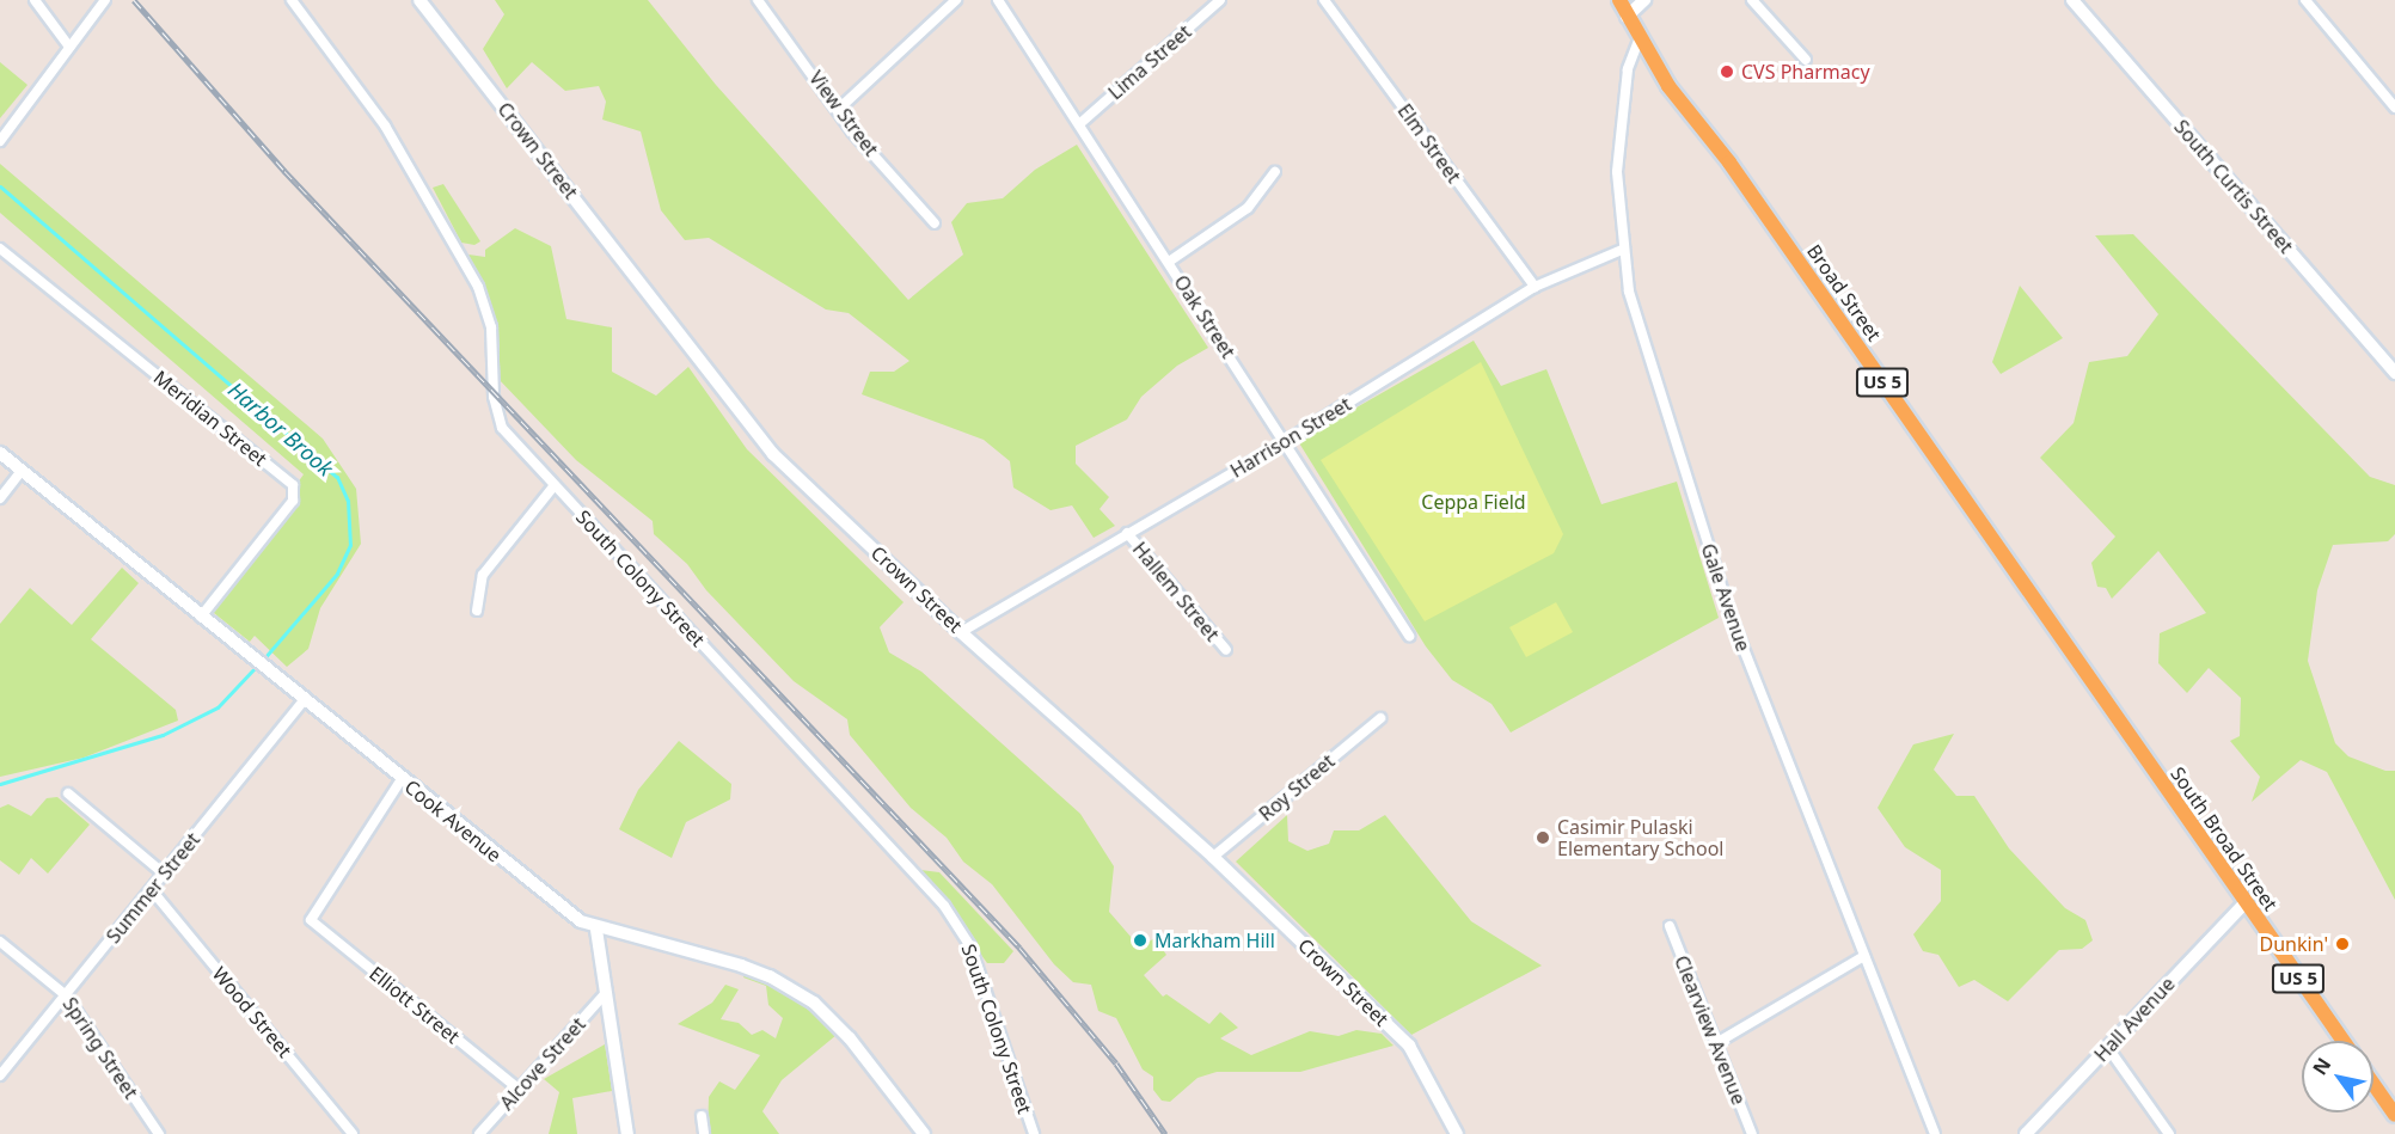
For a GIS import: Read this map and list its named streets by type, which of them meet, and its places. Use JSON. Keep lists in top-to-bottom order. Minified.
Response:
{"streets":{"main road":["Broad Street","US 5","South Broad Street"],"street":["Lima Street","View Street","Elm Street","Crown Street","South Curtis Street","Oak Street","Meridian Street","Harrison Street","South Colony Street","Hallem Street","Gale Avenue","Roy Street","Cook Avenue","Summer Street","Elliott Street","Wood Street","Hall Avenue","Clearview Avenue","Spring Street","Alcove Street"]},"crossings":[["Lima Street","Oak Street"],["Elm Street","Harrison Street"],["Crown Street","Harrison Street"],["Crown Street","Roy Street"],["Broad Street","Gale Avenue"],["Broad Street","South Broad Street"],["Oak Street","Harrison Street"],["Meridian Street","Cook Avenue"],["Harrison Street","Hallem Street"],["Harrison Street","Gale Avenue"],["Cook Avenue","Summer Street"],["Cook Avenue","Elliott Street"],["South Broad Street","Hall Avenue"],["Summer Street","Wood Street"],["Summer Street","Spring Street"],["Elliott Street","Alcove Street"]],"water":["Harbor Brook"],"parks":["Ceppa Field"],"places":["CVS Pharmacy","Casimir Pulaski Elementary School","Markham Hill","Dunkin'"],"north":"top left"}
